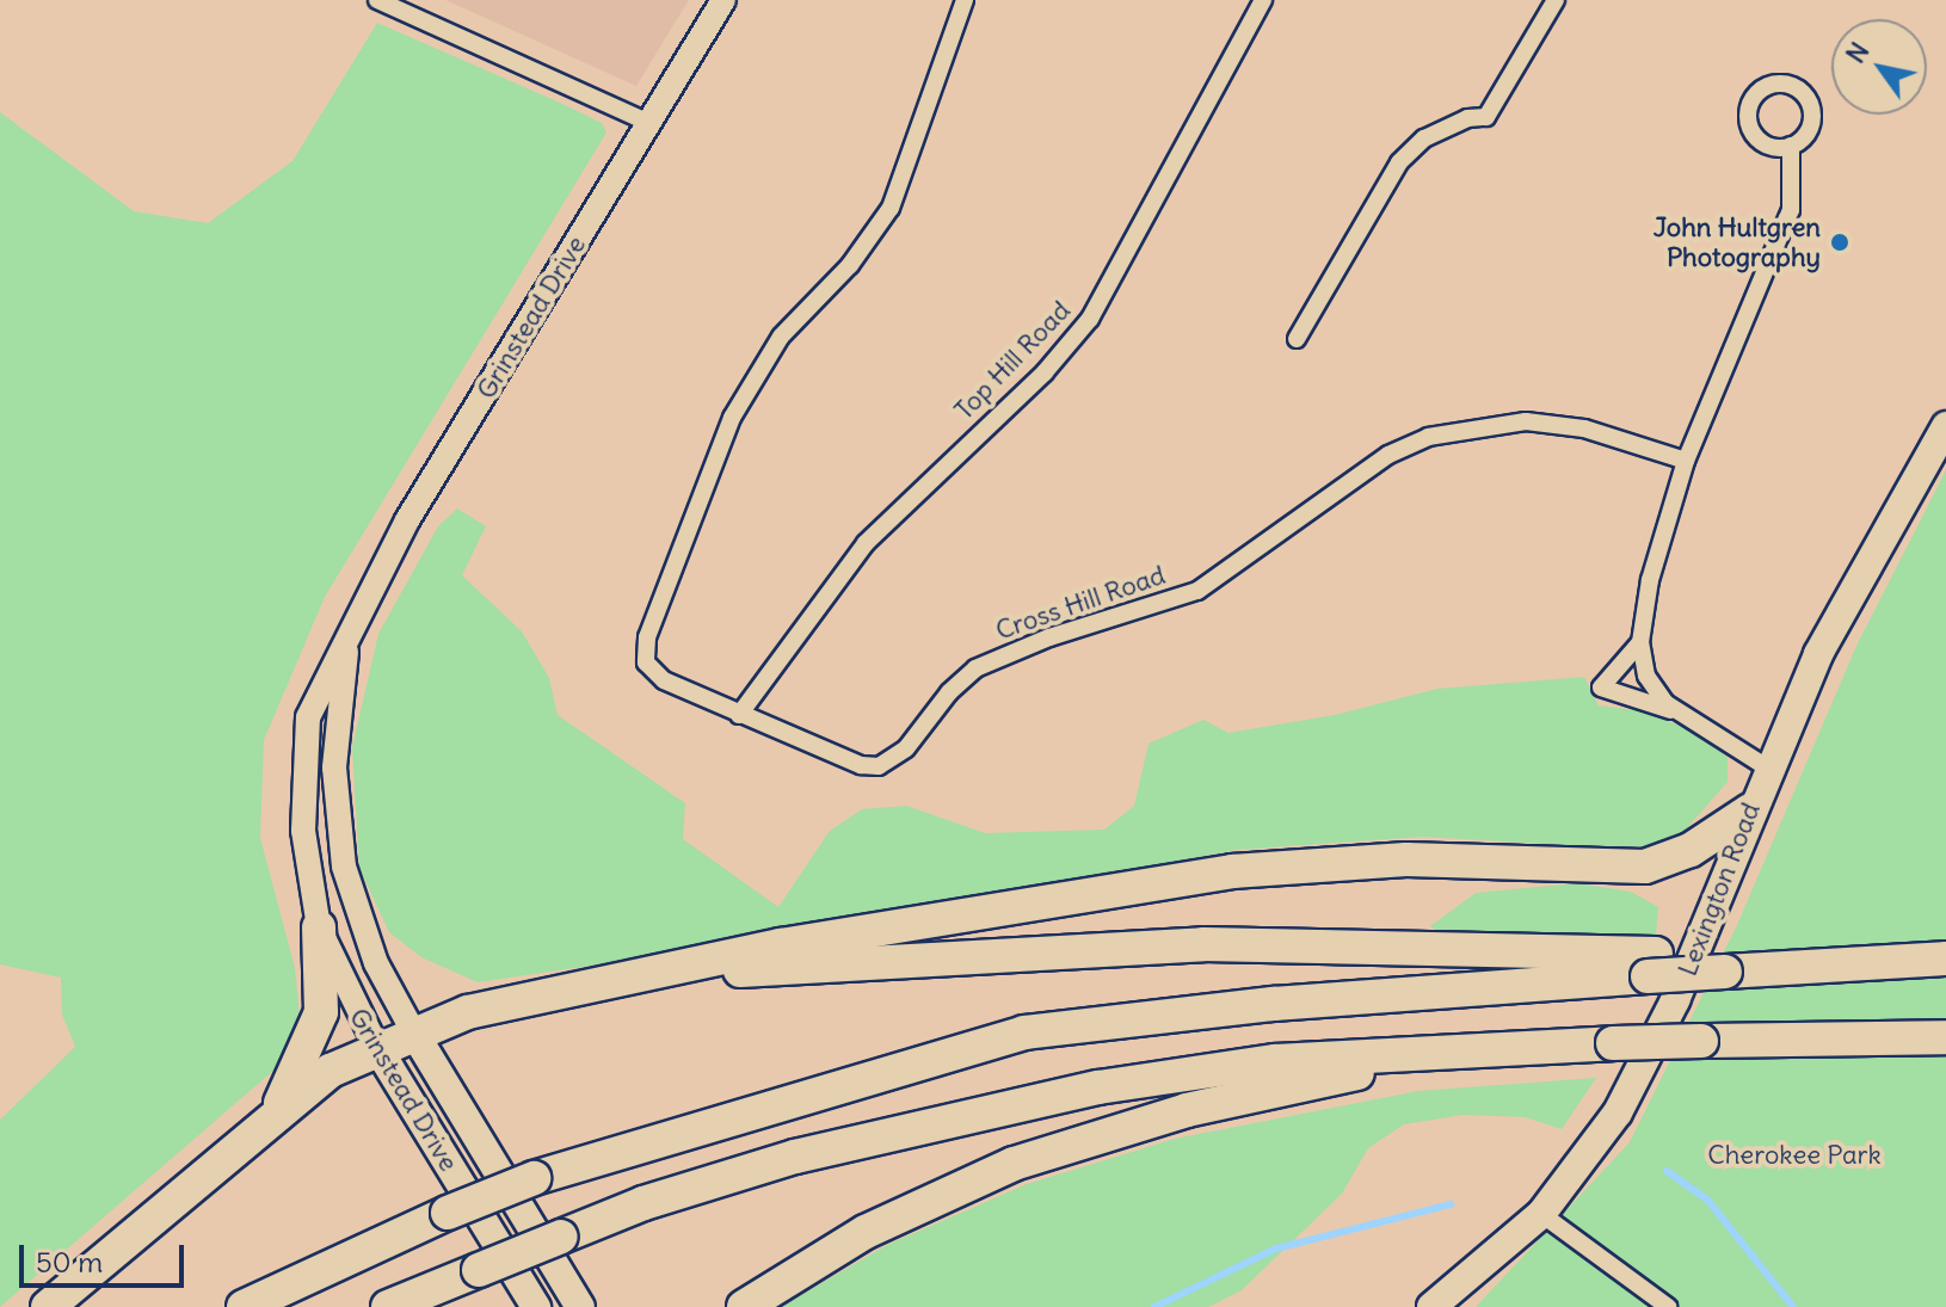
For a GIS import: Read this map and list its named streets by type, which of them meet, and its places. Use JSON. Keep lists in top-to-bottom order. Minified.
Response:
{"streets":{"main road":["Grinstead Drive","Lexington Road"],"street":["Top Hill Road","Cross Hill Road"]},"crossings":[["Top Hill Road","Cross Hill Road"]],"parks":["Cherokee Park"],"places":["John Hultgren Photography"],"scale_bar":"50 m","north":"top left"}
